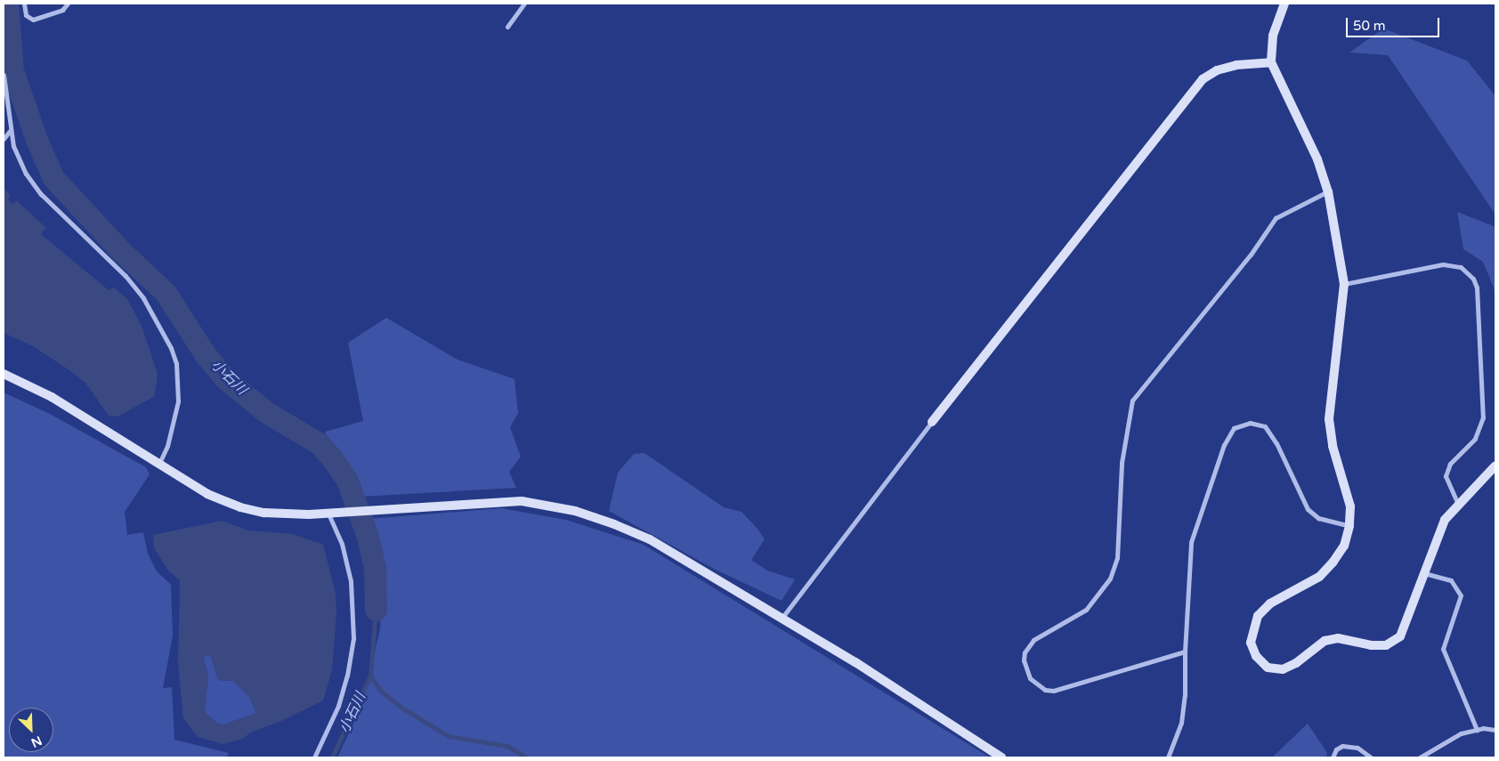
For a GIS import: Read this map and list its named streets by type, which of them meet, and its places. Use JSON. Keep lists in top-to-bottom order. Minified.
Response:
{"water":["小石川"],"scale_bar":"50 m","north":"bottom right"}
